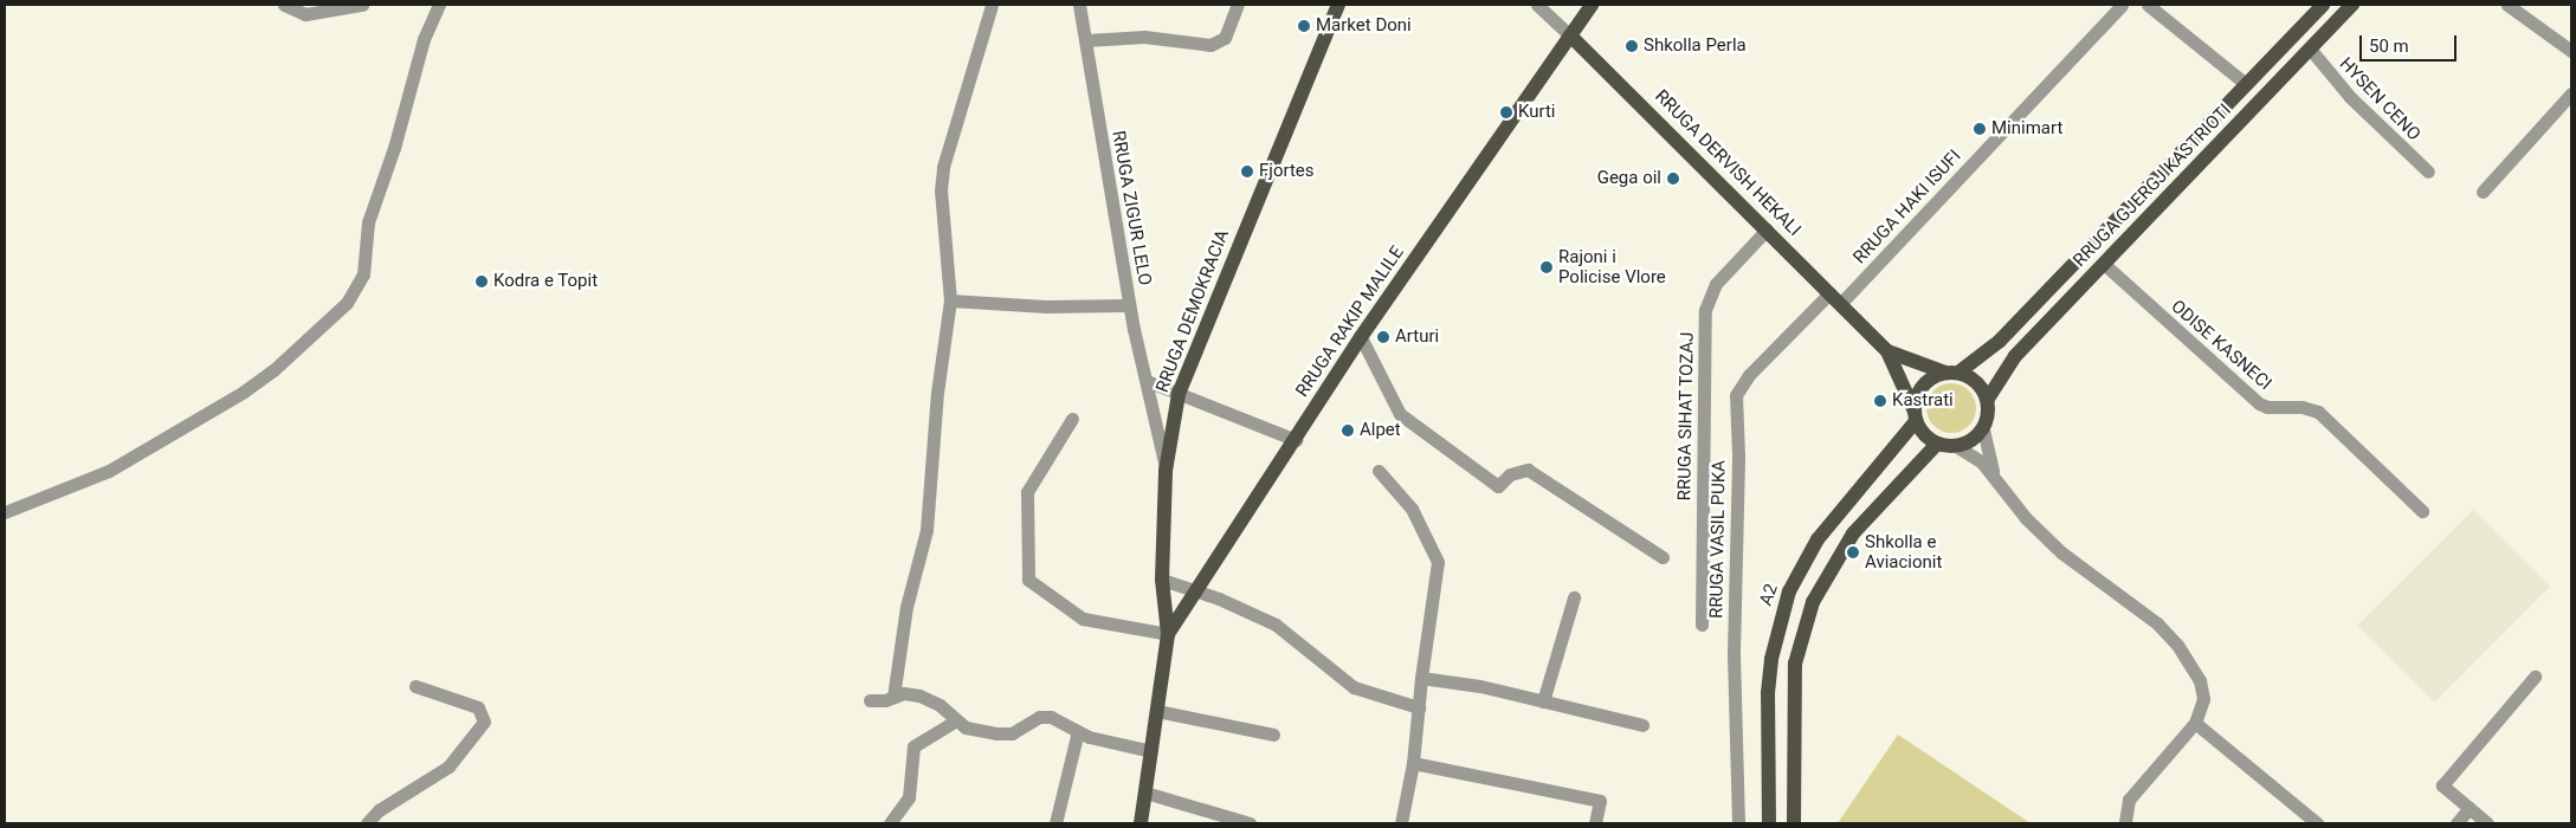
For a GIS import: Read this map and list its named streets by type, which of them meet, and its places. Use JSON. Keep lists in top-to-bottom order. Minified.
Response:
{"streets":{"main road":["RRUGA DERVISH HEKALI","RRUGA GJERGJ KASTRIOTI","RRUGA DEMOKRACIA","RRUGA RAKIP MALILE","A2"],"street":["HYSEN CENO","RRUGA HAKI ISUFI","RRUGA ZIGUR LELO","ODISE KASNECI","RRUGA SIHAT TOZAJ","RRUGA VASIL PUKA"]},"crossings":[["HYSEN CENO","RRUGA GJERGJ KASTRIOTI"],["RRUGA DERVISH HEKALI","RRUGA GJERGJ KASTRIOTI"],["RRUGA DERVISH HEKALI","RRUGA HAKI ISUFI"],["RRUGA DERVISH HEKALI","RRUGA RAKIP MALILE"],["RRUGA DERVISH HEKALI","RRUGA SIHAT TOZAJ"],["RRUGA DERVISH HEKALI","RRUGA VASIL PUKA"],["RRUGA DERVISH HEKALI","A2"],["RRUGA GJERGJ KASTRIOTI","ODISE KASNECI"],["RRUGA GJERGJ KASTRIOTI","A2"],["RRUGA HAKI ISUFI","RRUGA VASIL PUKA"],["RRUGA ZIGUR LELO","RRUGA DEMOKRACIA"],["RRUGA DEMOKRACIA","RRUGA RAKIP MALILE"]],"places":["Market Doni","Shkolla Perla","Kurti","Minimart","Fjortes","Gega oil","Rajoni i Policise Vlore","Kodra e Topit","Arturi","Kastrati","Alpet","Shkolla e Aviacionit"],"scale_bar":"50 m"}
